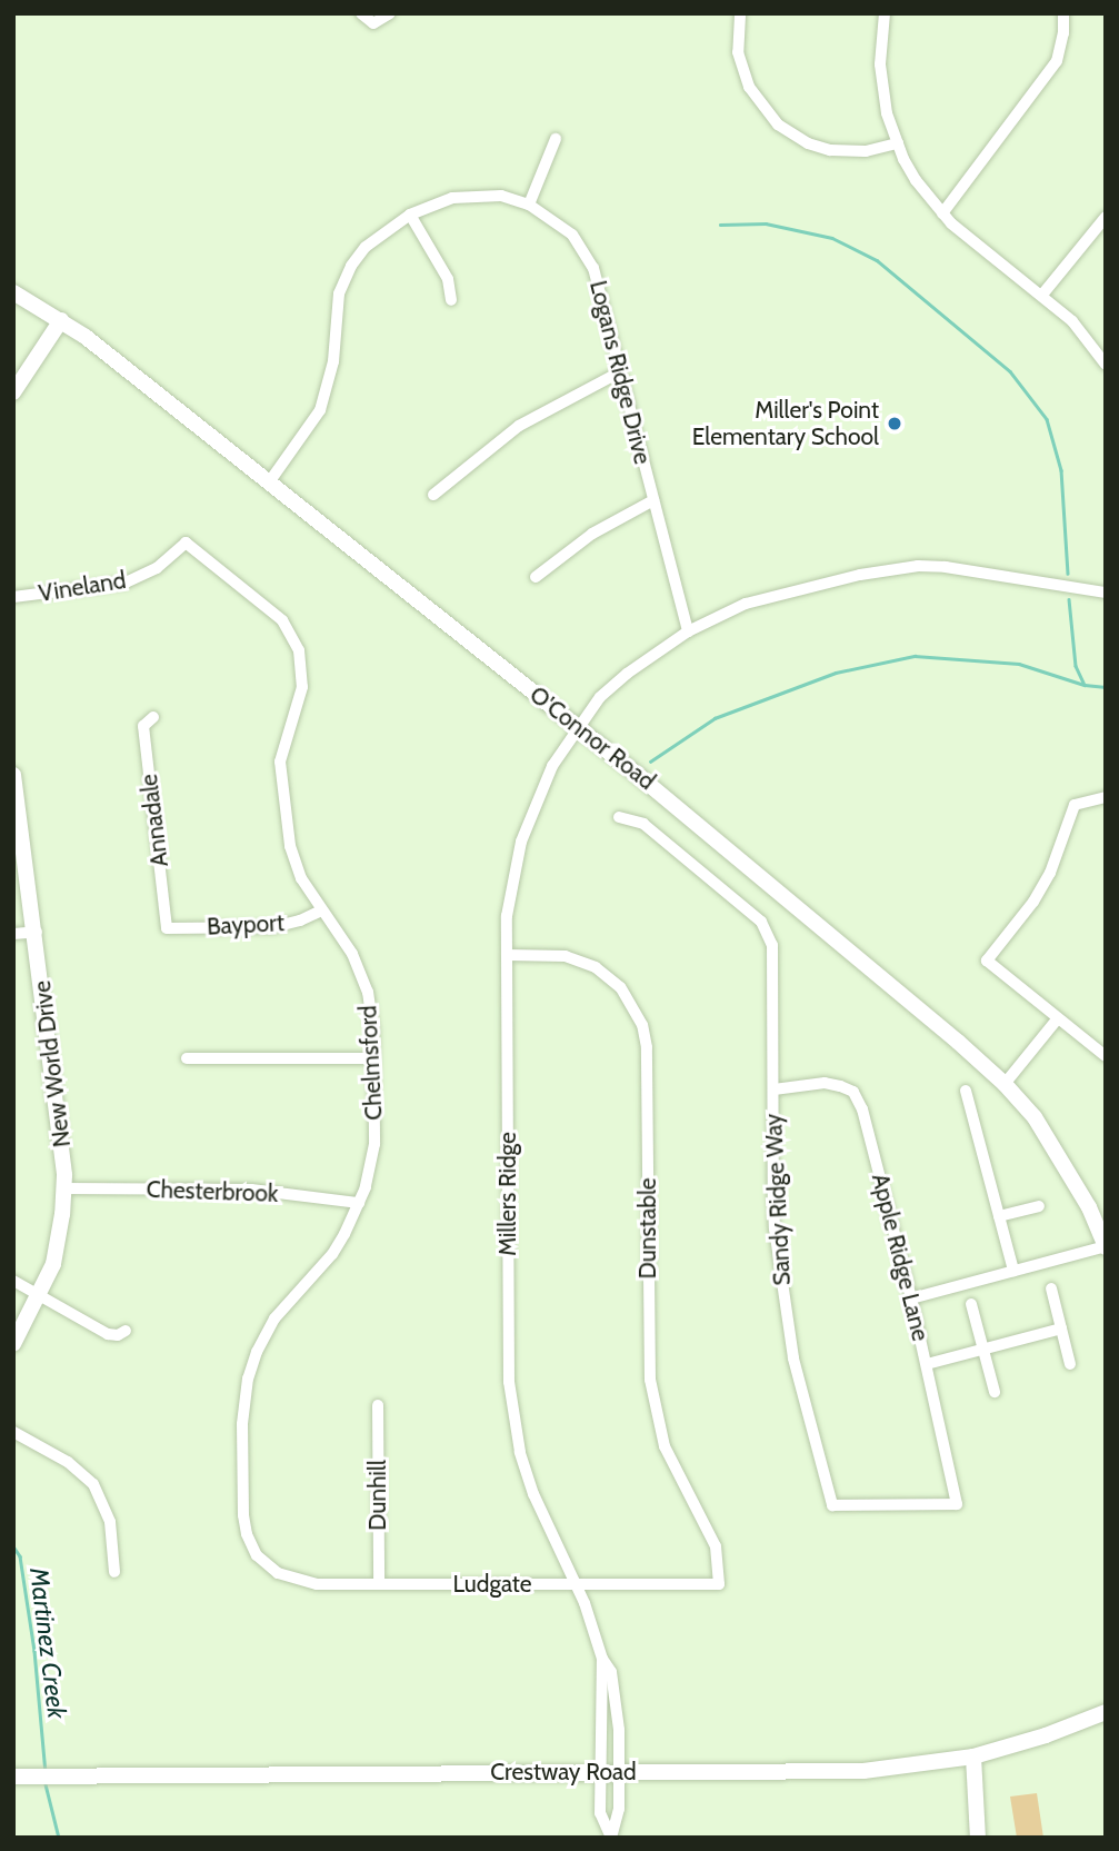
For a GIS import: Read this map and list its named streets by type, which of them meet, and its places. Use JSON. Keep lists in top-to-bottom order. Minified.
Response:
{"streets":{"main road":["O'Connor Road","New World Drive","Crestway Road"],"street":["Logans Ridge Drive","Vineland","Annadale","Bayport","Chelmsford","Chesterbrook","Millers Ridge","Sandy Ridge Way","Dunstable","Apple Ridge Lane","Dunhill","Ludgate"]},"crossings":[["Logans Ridge Drive","O'Connor Road"],["Logans Ridge Drive","Millers Ridge"],["Vineland","Chelmsford"],["O'Connor Road","Millers Ridge"],["Annadale","Bayport"],["Bayport","Chelmsford"],["Chelmsford","Chesterbrook"],["Chelmsford","Ludgate"],["New World Drive","Chesterbrook"],["Millers Ridge","Dunstable"],["Millers Ridge","Ludgate"],["Millers Ridge","Crestway Road"],["Sandy Ridge Way","Apple Ridge Lane"],["Dunstable","Ludgate"],["Dunhill","Ludgate"]],"water":["Martinez Creek"],"places":["Miller's Point Elementary School"]}
